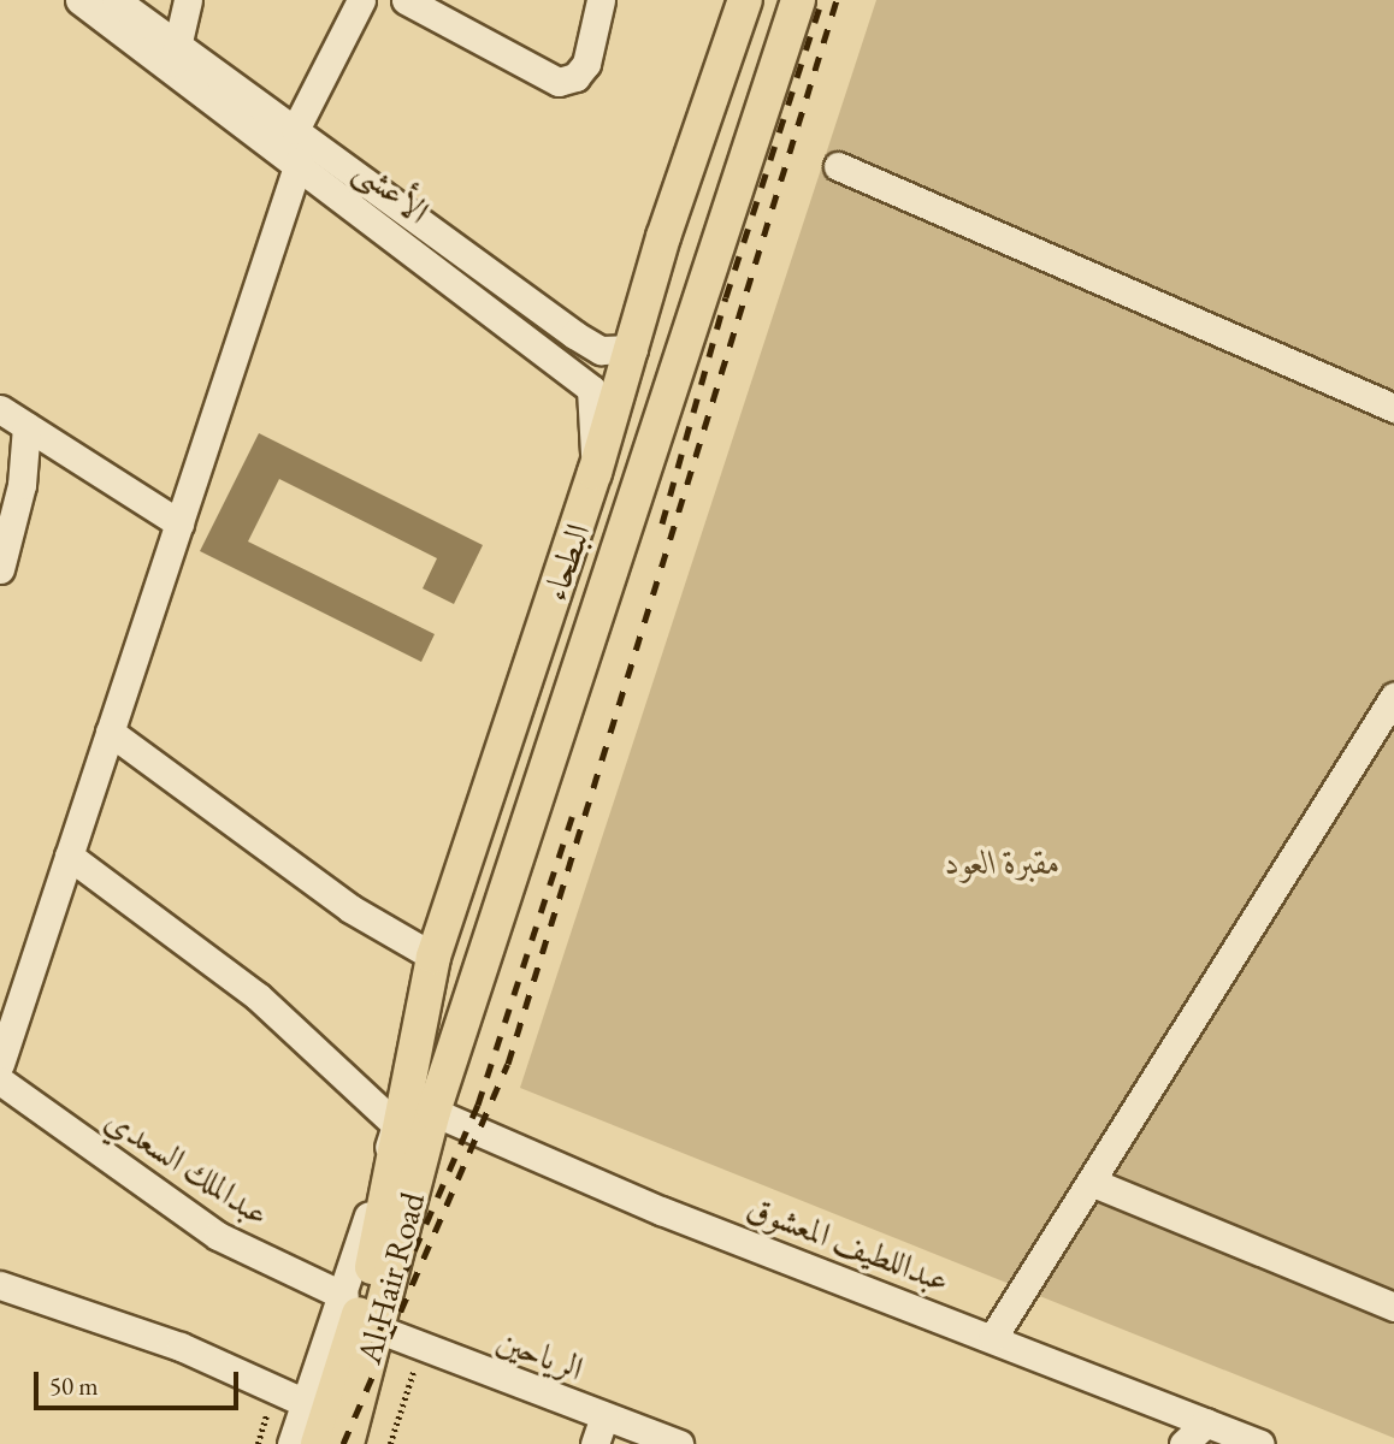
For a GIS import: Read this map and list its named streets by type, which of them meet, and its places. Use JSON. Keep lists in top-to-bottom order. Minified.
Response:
{"streets":{"main road":["البطحاء","Al Hair Road"],"street":["الأعشى","عبدالملك السعدي","عبداللطيف المعشوق","الرياحين"]},"crossings":[["الأعشى","البطحاء"],["البطحاء","عبدالملك السعدي"],["البطحاء","عبداللطيف المعشوق"],["البطحاء","Al Hair Road"],["البطحاء","الرياحين"],["عبدالملك السعدي","Al Hair Road"],["عبدالملك السعدي","الرياحين"],["عبداللطيف المعشوق","Al Hair Road"],["Al Hair Road","الرياحين"]],"parks":["مقبرة العود"],"scale_bar":"50 m"}
